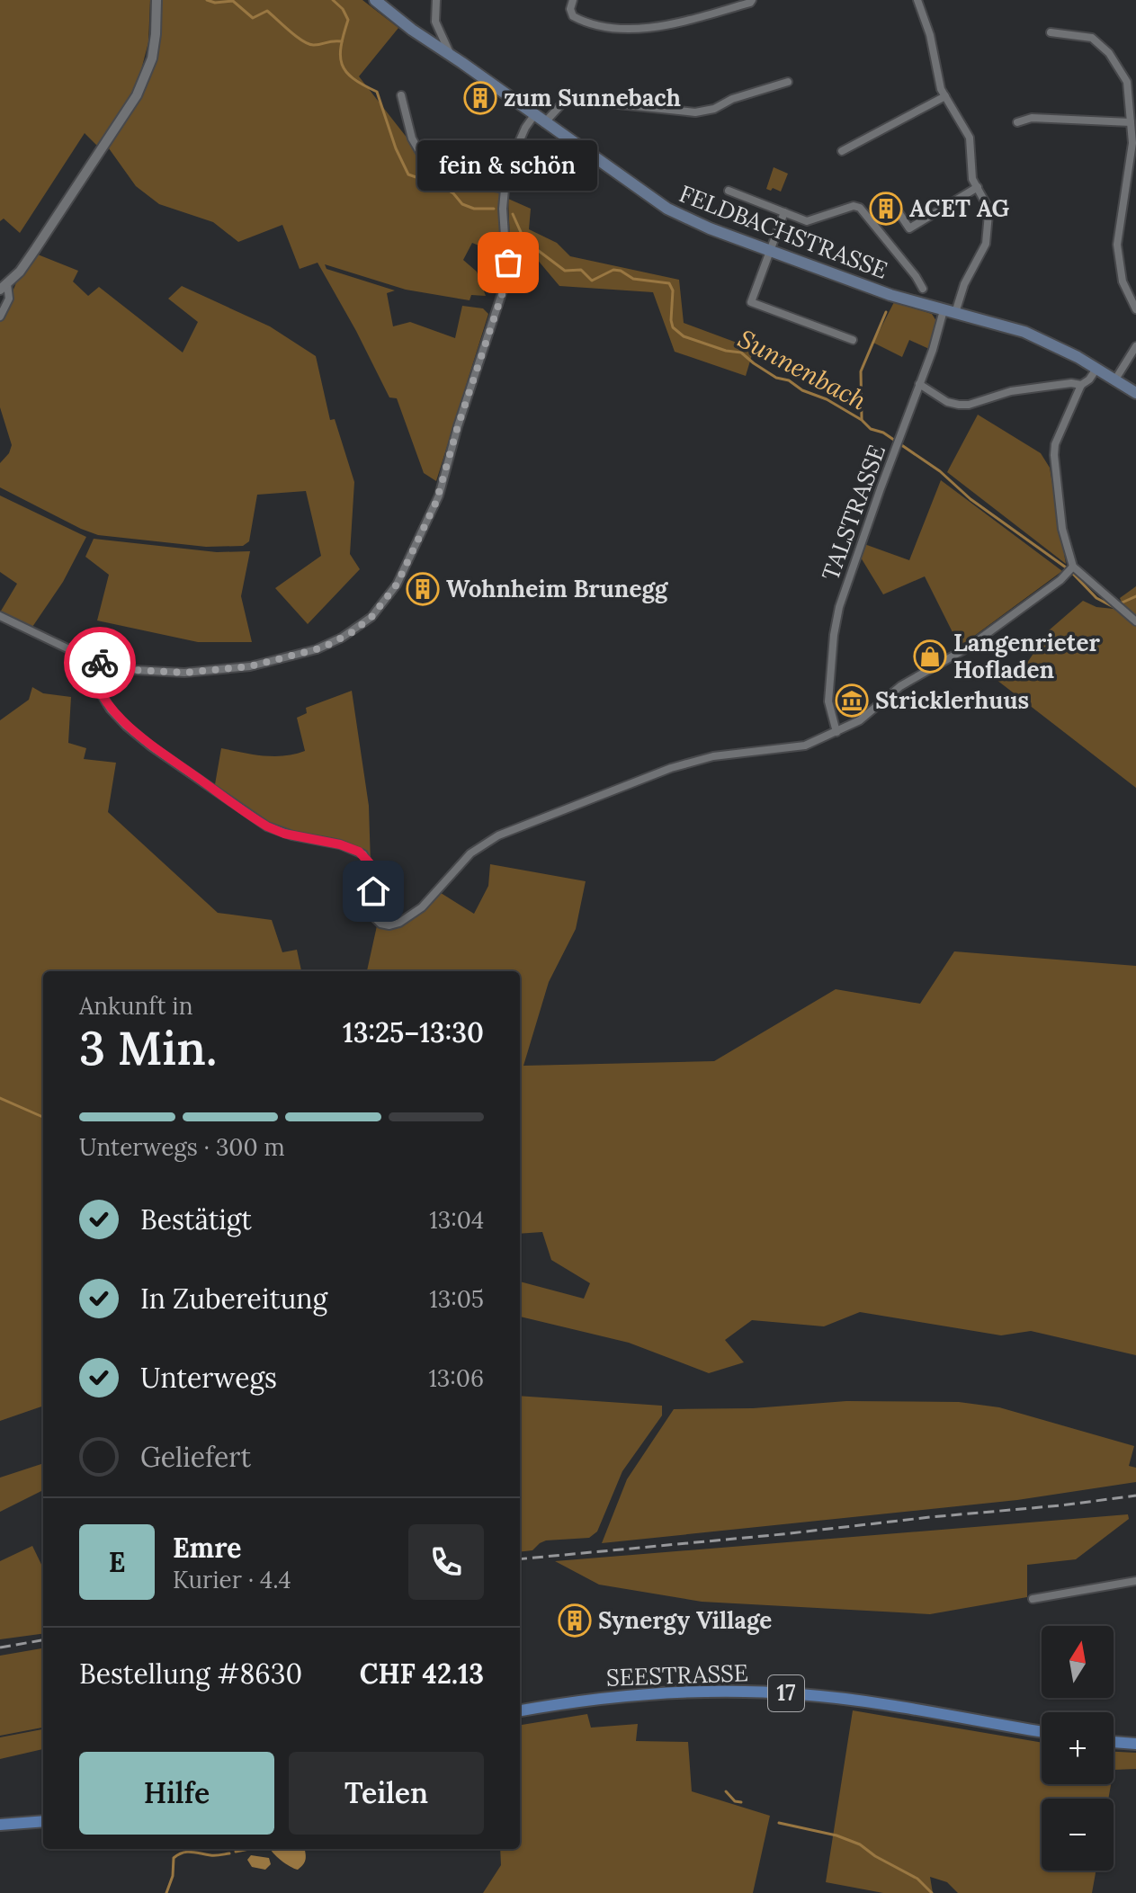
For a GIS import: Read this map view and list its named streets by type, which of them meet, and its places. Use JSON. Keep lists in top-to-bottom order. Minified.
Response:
{"streets":{"main road":["FELDBACHSTRASSE","SEESTRASSE","17"],"street":["TALSTRASSE"]},"crossings":[["FELDBACHSTRASSE","TALSTRASSE"]],"water":["Sunnenbach"],"places":{"building":["zum Sunnebach","ACET AG","Wohnheim Brunegg","Synergy Village"],"other":["fein & schön"],"shop":["Langenrieter Hofladen"],"museum":["Stricklerhuus"]},"north":"top","page":{"bubble":"fein & schön","heading":["3 Min.","Ankunft in","13:25–13:30"],"panel":["Emre","Kurier · 4.4","Bestellung #8630","CHF 42.13"],"bar":"Unterwegs · 300 m","list":[["Bestätigt","13:04"],["In Zubereitung","13:05"],["Unterwegs","13:06"],"Geliefert"],"round":"E","map_buttons":["+","−"],"buttons":["Hilfe","Teilen"]}}
